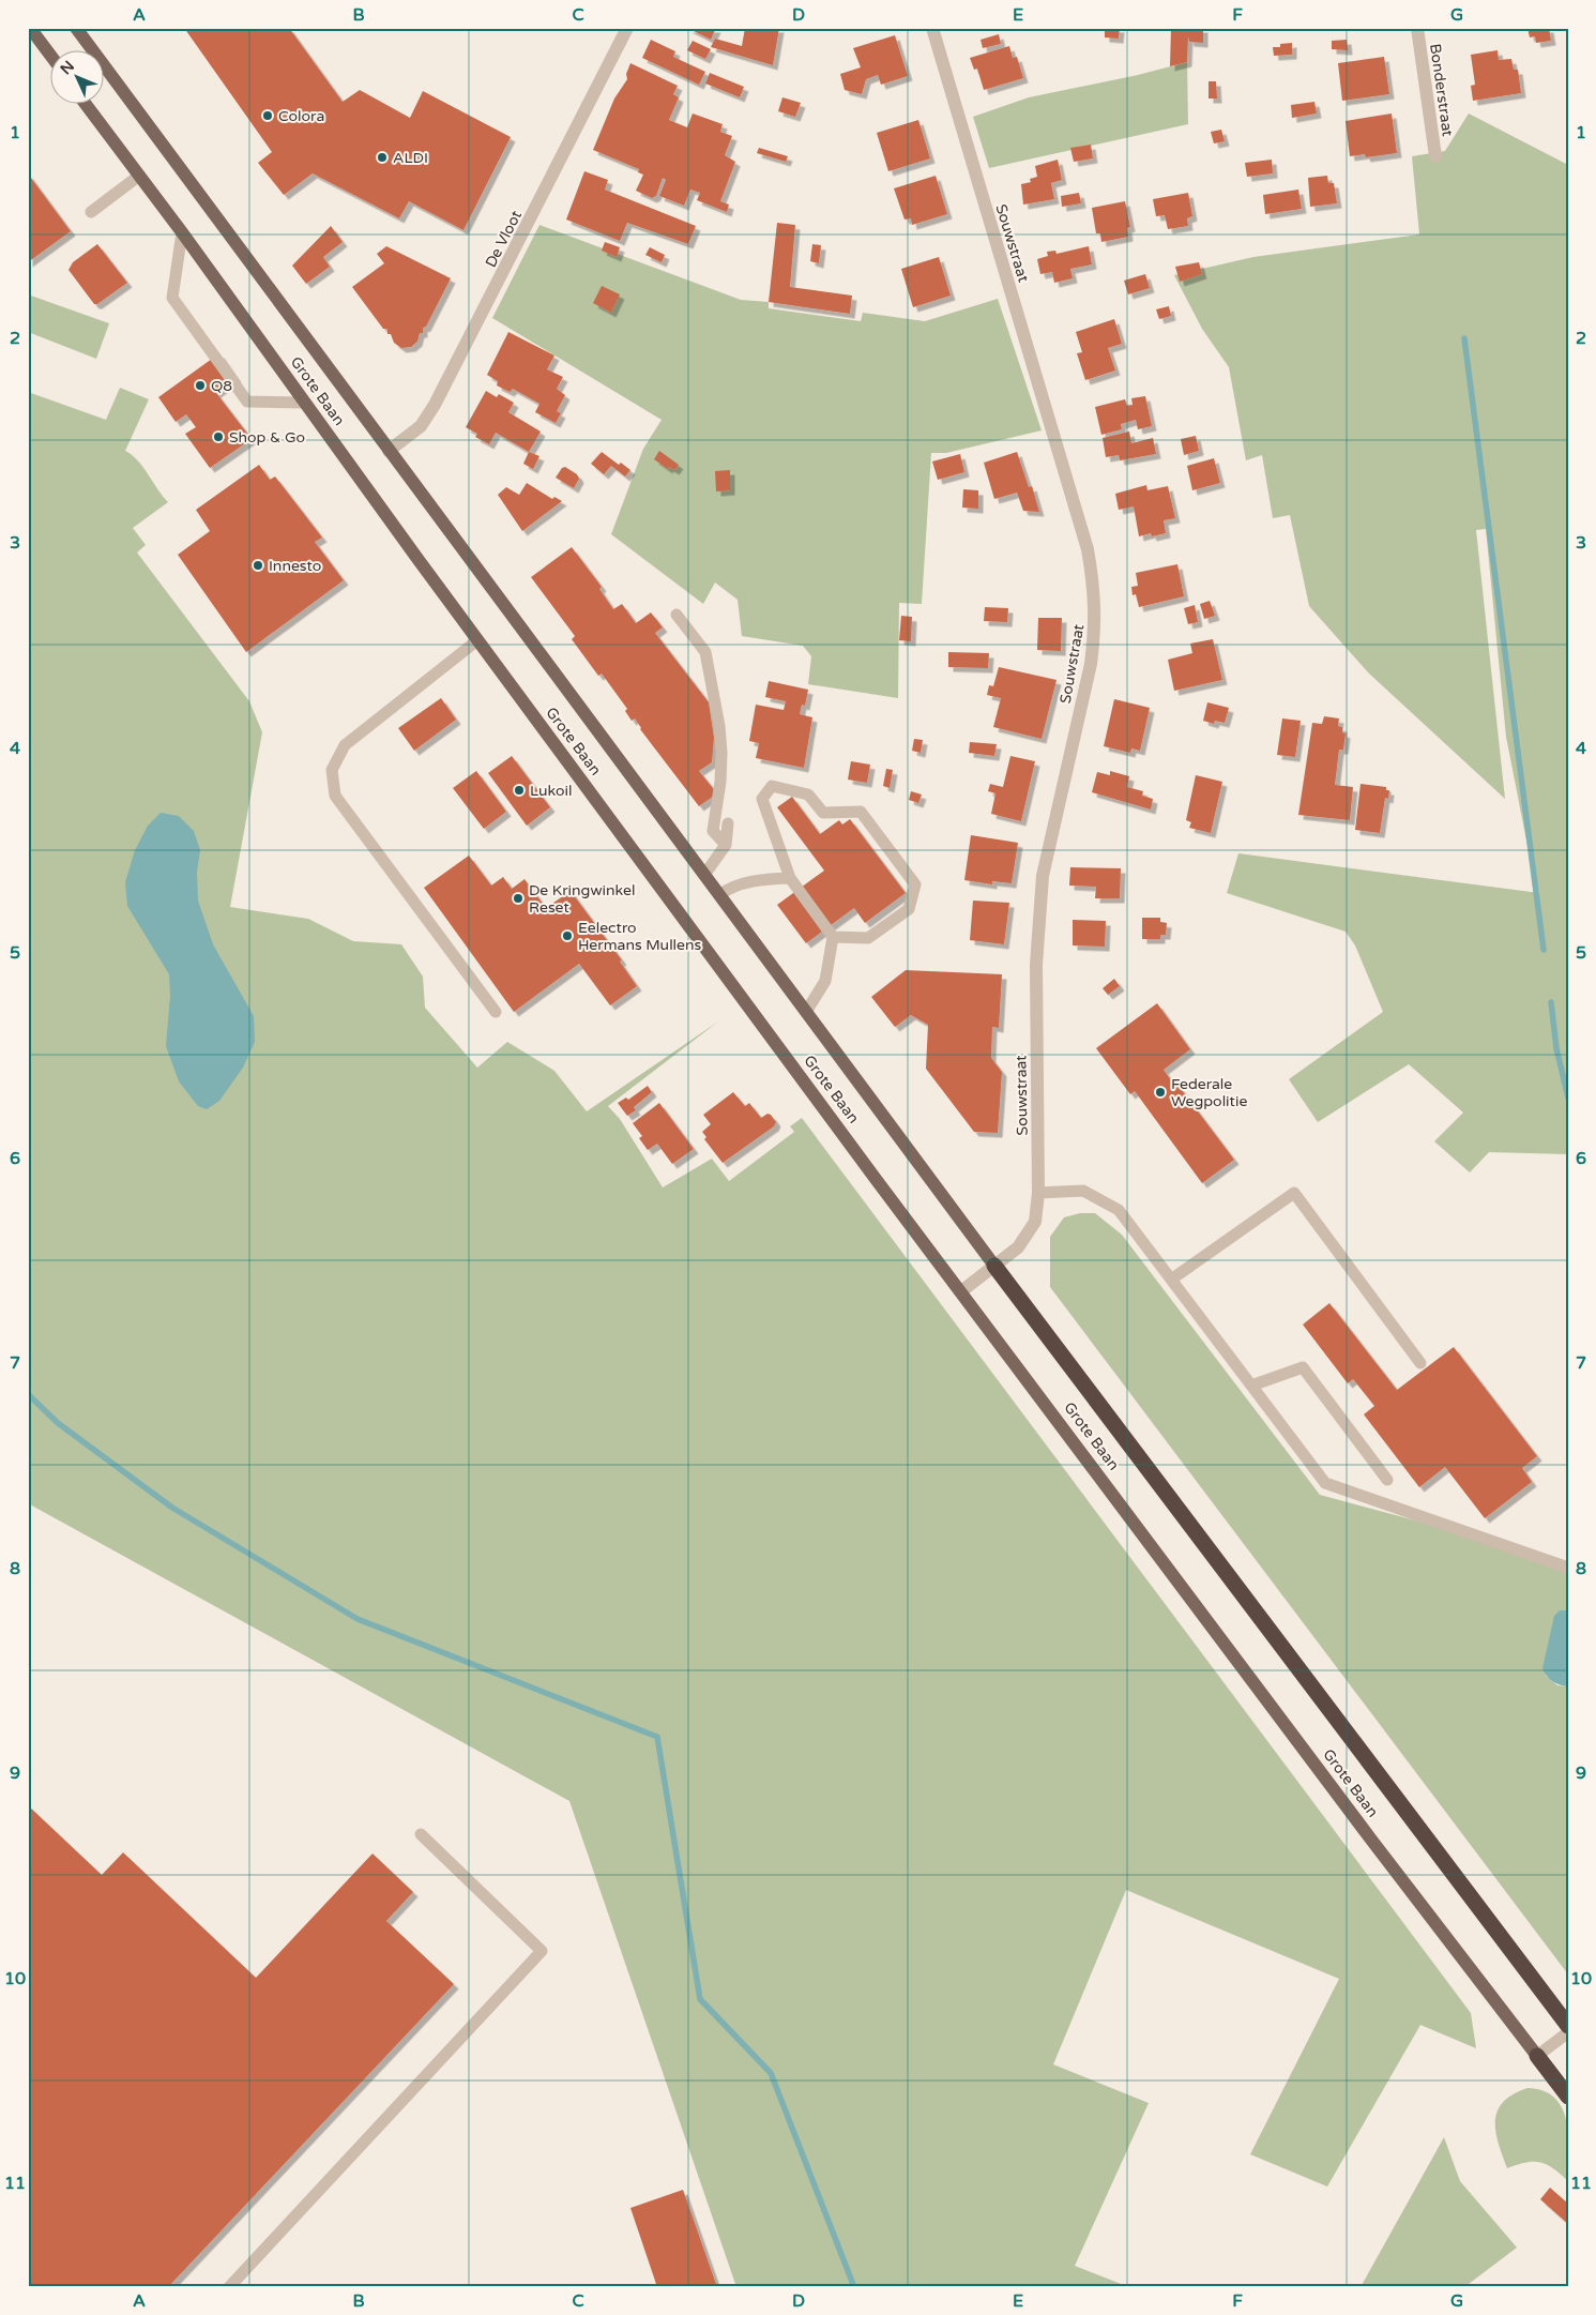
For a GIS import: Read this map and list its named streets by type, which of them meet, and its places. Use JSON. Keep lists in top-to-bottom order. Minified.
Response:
{"streets":{"highway":["Grote Baan"],"street":["Bonderstraat","De Vloot","Souwstraat"]},"crossings":[["De Vloot","Grote Baan"],["Souwstraat","Grote Baan"]],"places":["Colora","ALDI","Q8","Shop & Go","Innesto","Lukoil","De Kringwinkel Reset","Eelectro Hermans Mullens","Federale Wegpolitie"],"north":"top left","grid":{"columns":["A","B","C","D","E","F","G"],"rows":["1","2","3","4","5","6","7","8","9","10","11"]}}
